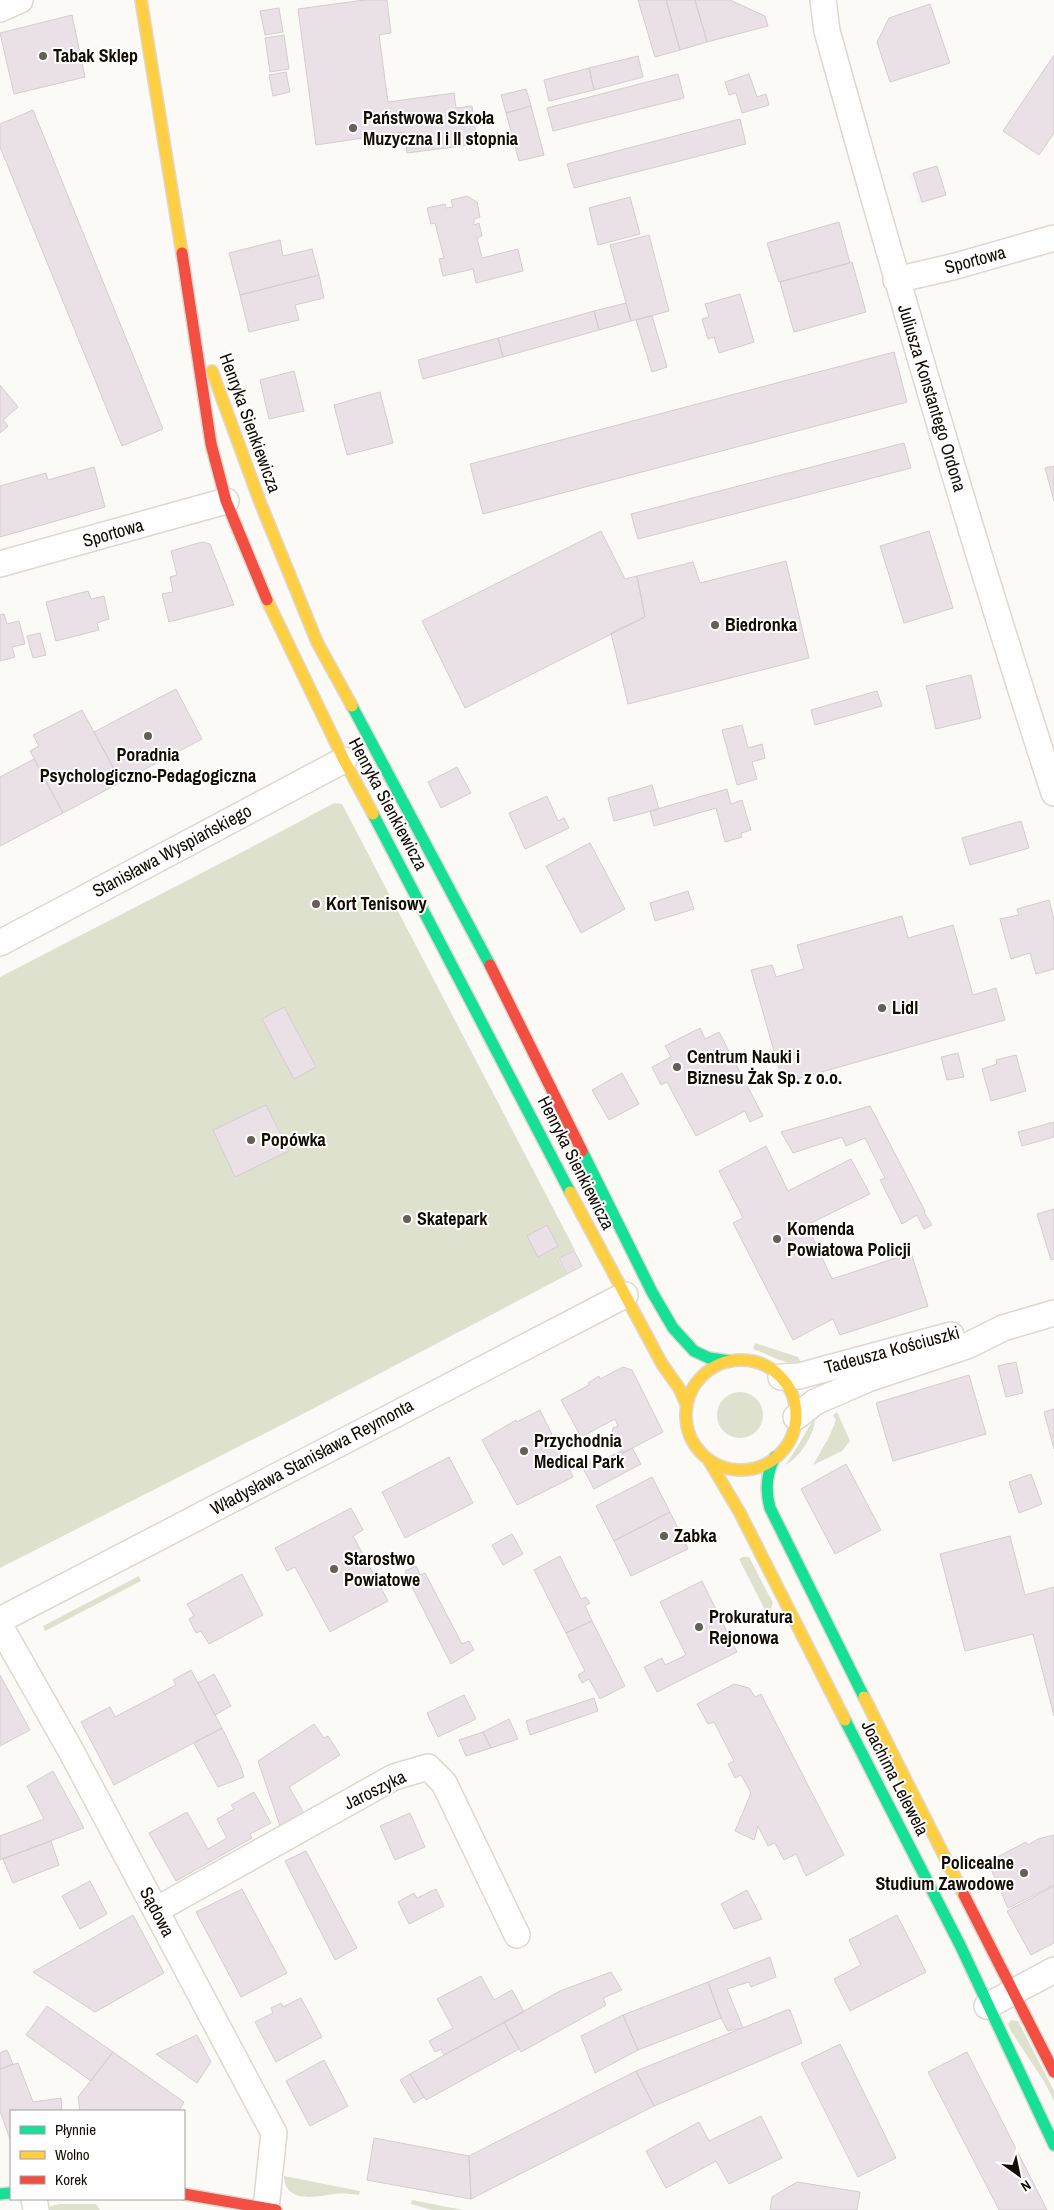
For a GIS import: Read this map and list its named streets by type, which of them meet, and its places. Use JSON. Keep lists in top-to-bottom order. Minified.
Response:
{"streets":{"street":["Sportowa","Juliusza Konstantego Ordona","Henryka Sienkiewicza","Stanisława Wyspiańskiego","Tadeusza Kościuszki","Władysława Stanisława Reymonta","Joachima Lelewela","Jaroszyka","Sądowa"]},"crossings":[["Sportowa","Juliusza Konstantego Ordona"],["Sportowa","Henryka Sienkiewicza"],["Henryka Sienkiewicza","Stanisława Wyspiańskiego"],["Henryka Sienkiewicza","Tadeusza Kościuszki"],["Henryka Sienkiewicza","Władysława Stanisława Reymonta"],["Henryka Sienkiewicza","Joachima Lelewela"],["Tadeusza Kościuszki","Joachima Lelewela"],["Jaroszyka","Sądowa"]],"places":["Tabak Sklep","Państwowa Szkoła Muzyczna I i II stopnia","Biedronka","Poradnia Psychologiczno-Pedagogiczna","Kort Tenisowy","Lidl","Centrum Nauki i Biznesu Żak Sp. z o.o.","Popówka","Skatepark","Komenda Powiatowa Policji","Przychodnia Medical Park","Zabka","Starostwo Powiatowe","Prokuratura Rejonowa","Policealne Studium Zawodowe"],"legend":["Płynnie","Wolno","Korek"],"north":"bottom right"}
